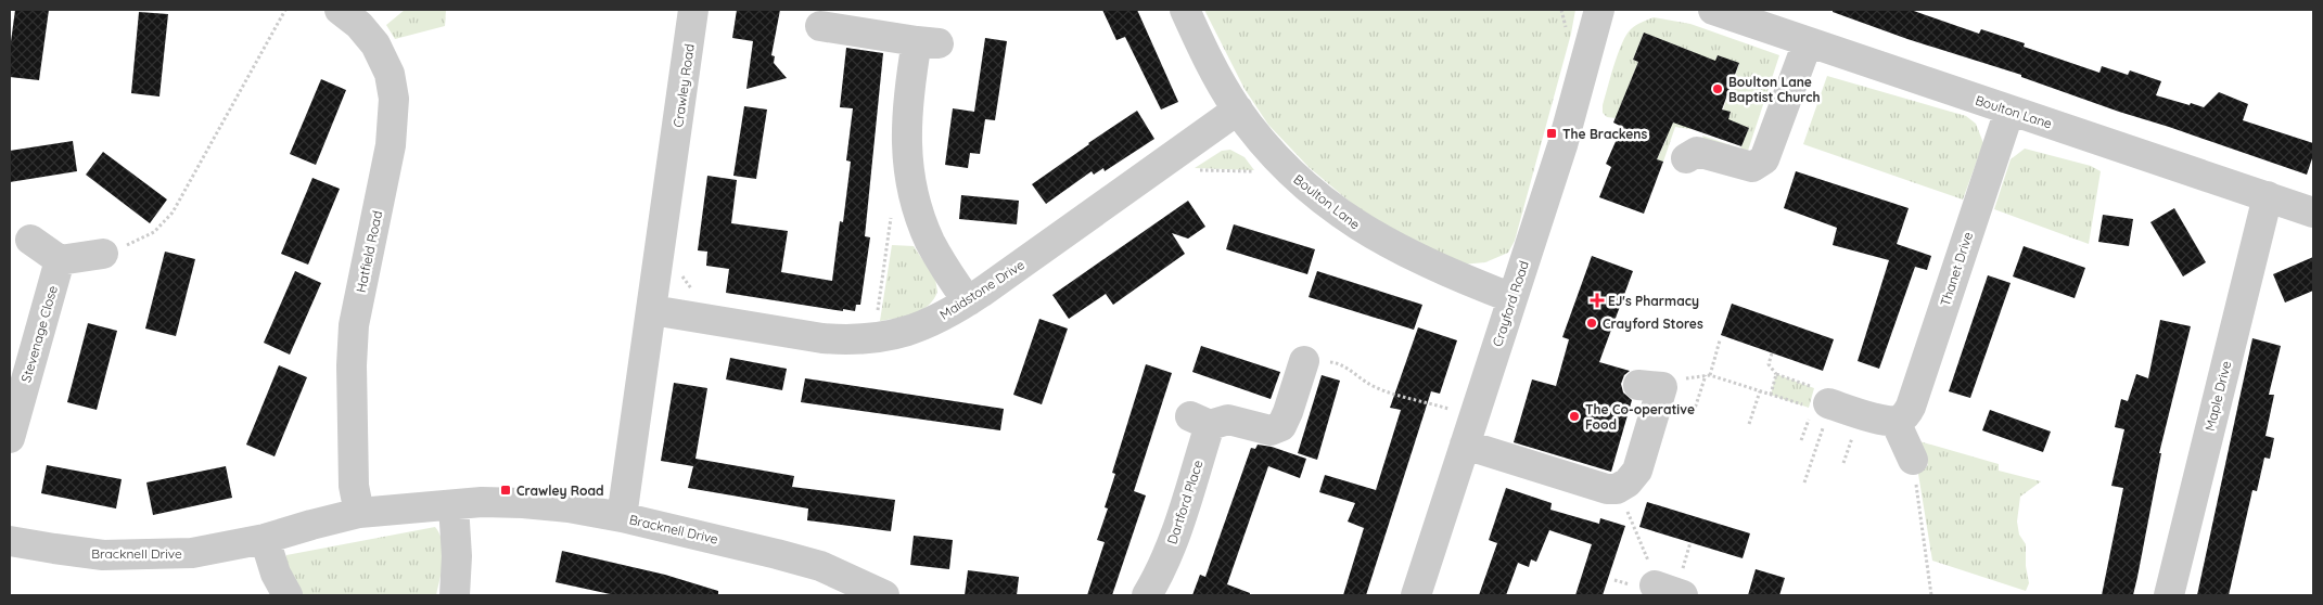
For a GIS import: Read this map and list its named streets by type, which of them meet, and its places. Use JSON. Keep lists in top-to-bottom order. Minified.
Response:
{"streets":{"street":["Crawley Road","Boulton Lane","Hatfield Road","Thanet Drive","Maidstone Drive","Crayford Road","Stevenage Close","Maple Drive","Dartford Place","Bracknell Drive"]},"crossings":[["Crawley Road","Maidstone Drive"],["Crawley Road","Bracknell Drive"],["Boulton Lane","Thanet Drive"],["Boulton Lane","Maidstone Drive"],["Boulton Lane","Crayford Road"],["Boulton Lane","Maple Drive"],["Hatfield Road","Bracknell Drive"]],"places":{"other":["Boulton Lane Baptist Church","Crayford Stores","The Co-operative Food"],"transit":["The Brackens","Crawley Road"],"health":["EJ's Pharmacy"]}}
